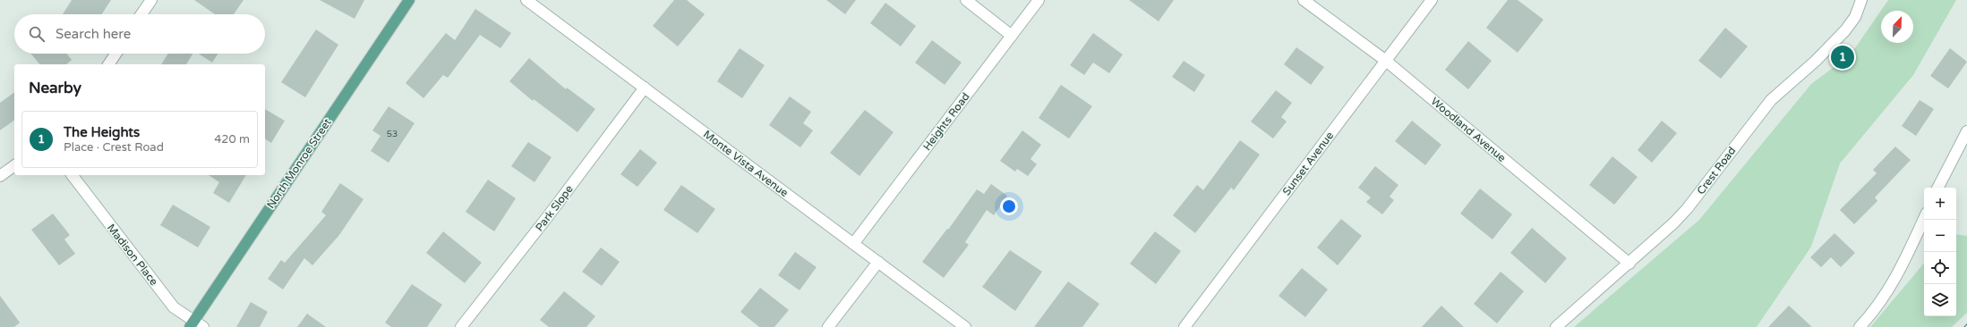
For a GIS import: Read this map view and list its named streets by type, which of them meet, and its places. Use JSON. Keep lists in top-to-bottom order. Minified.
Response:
{"streets":{"main road":["North Monroe Street"],"street":["Heights Road","Woodland Avenue","Monte Vista Avenue","Sunset Avenue","Crest Road","Park Slope","Madison Place"]},"crossings":[["Heights Road","Monte Vista Avenue"],["Woodland Avenue","Sunset Avenue"],["Woodland Avenue","Crest Road"],["North Monroe Street","Madison Place"],["Monte Vista Avenue","Park Slope"]],"house_numbers":["53"],"north":"top right","page":{"search":"Search here","pins":"1","heading":"Nearby","list":[{"mark":"1","name":"The Heights","note":"Place · Crest Road","value":"420 m"}],"map_buttons":["+","−"]}}
